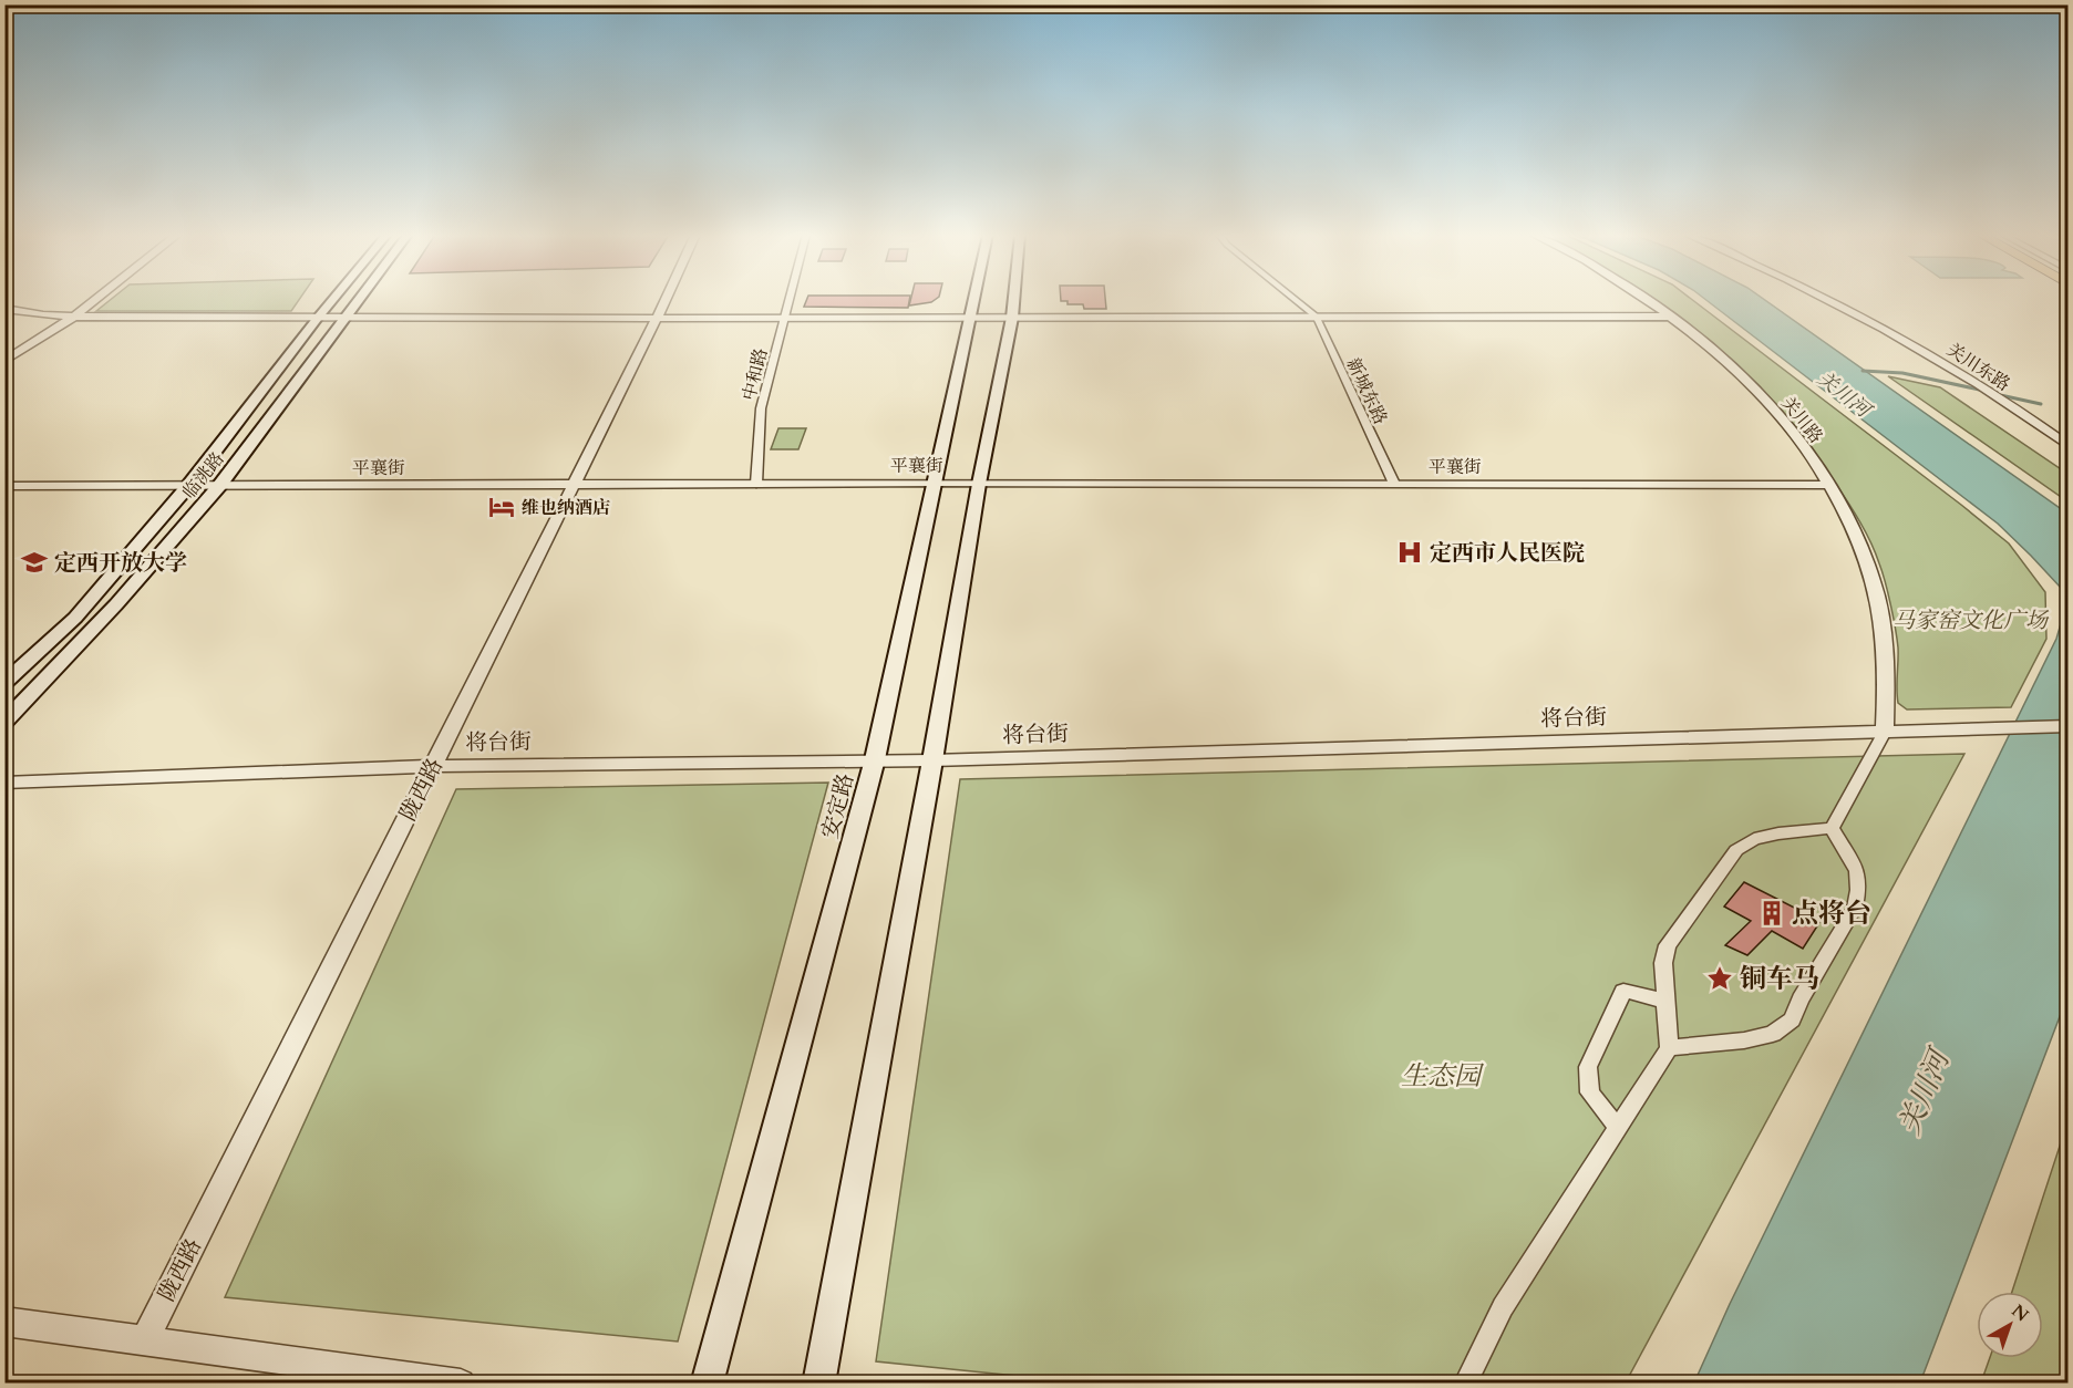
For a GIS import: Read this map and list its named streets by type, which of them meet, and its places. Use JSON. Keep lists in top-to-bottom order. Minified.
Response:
{"streets":{"main road":["临洮路","安定路"],"street":["关川东路","中和路","新城东路","关川路","平襄街","将台街","陇西路"]},"crossings":[["中和路","平襄街"],["新城东路","平襄街"],["关川路","平襄街"],["关川路","将台街"],["平襄街","临洮路"],["平襄街","陇西路"],["平襄街","安定路"],["将台街","陇西路"],["将台街","安定路"]],"water":["关川河"],"parks":["马家窑文化广场","生态园"],"places":{"hotel":["维也纳酒店"],"hospital":["定西市人民医院"],"school or university":["定西开放大学"],"building":["点将台"],"place":["铜车马"]},"north":"top right"}
